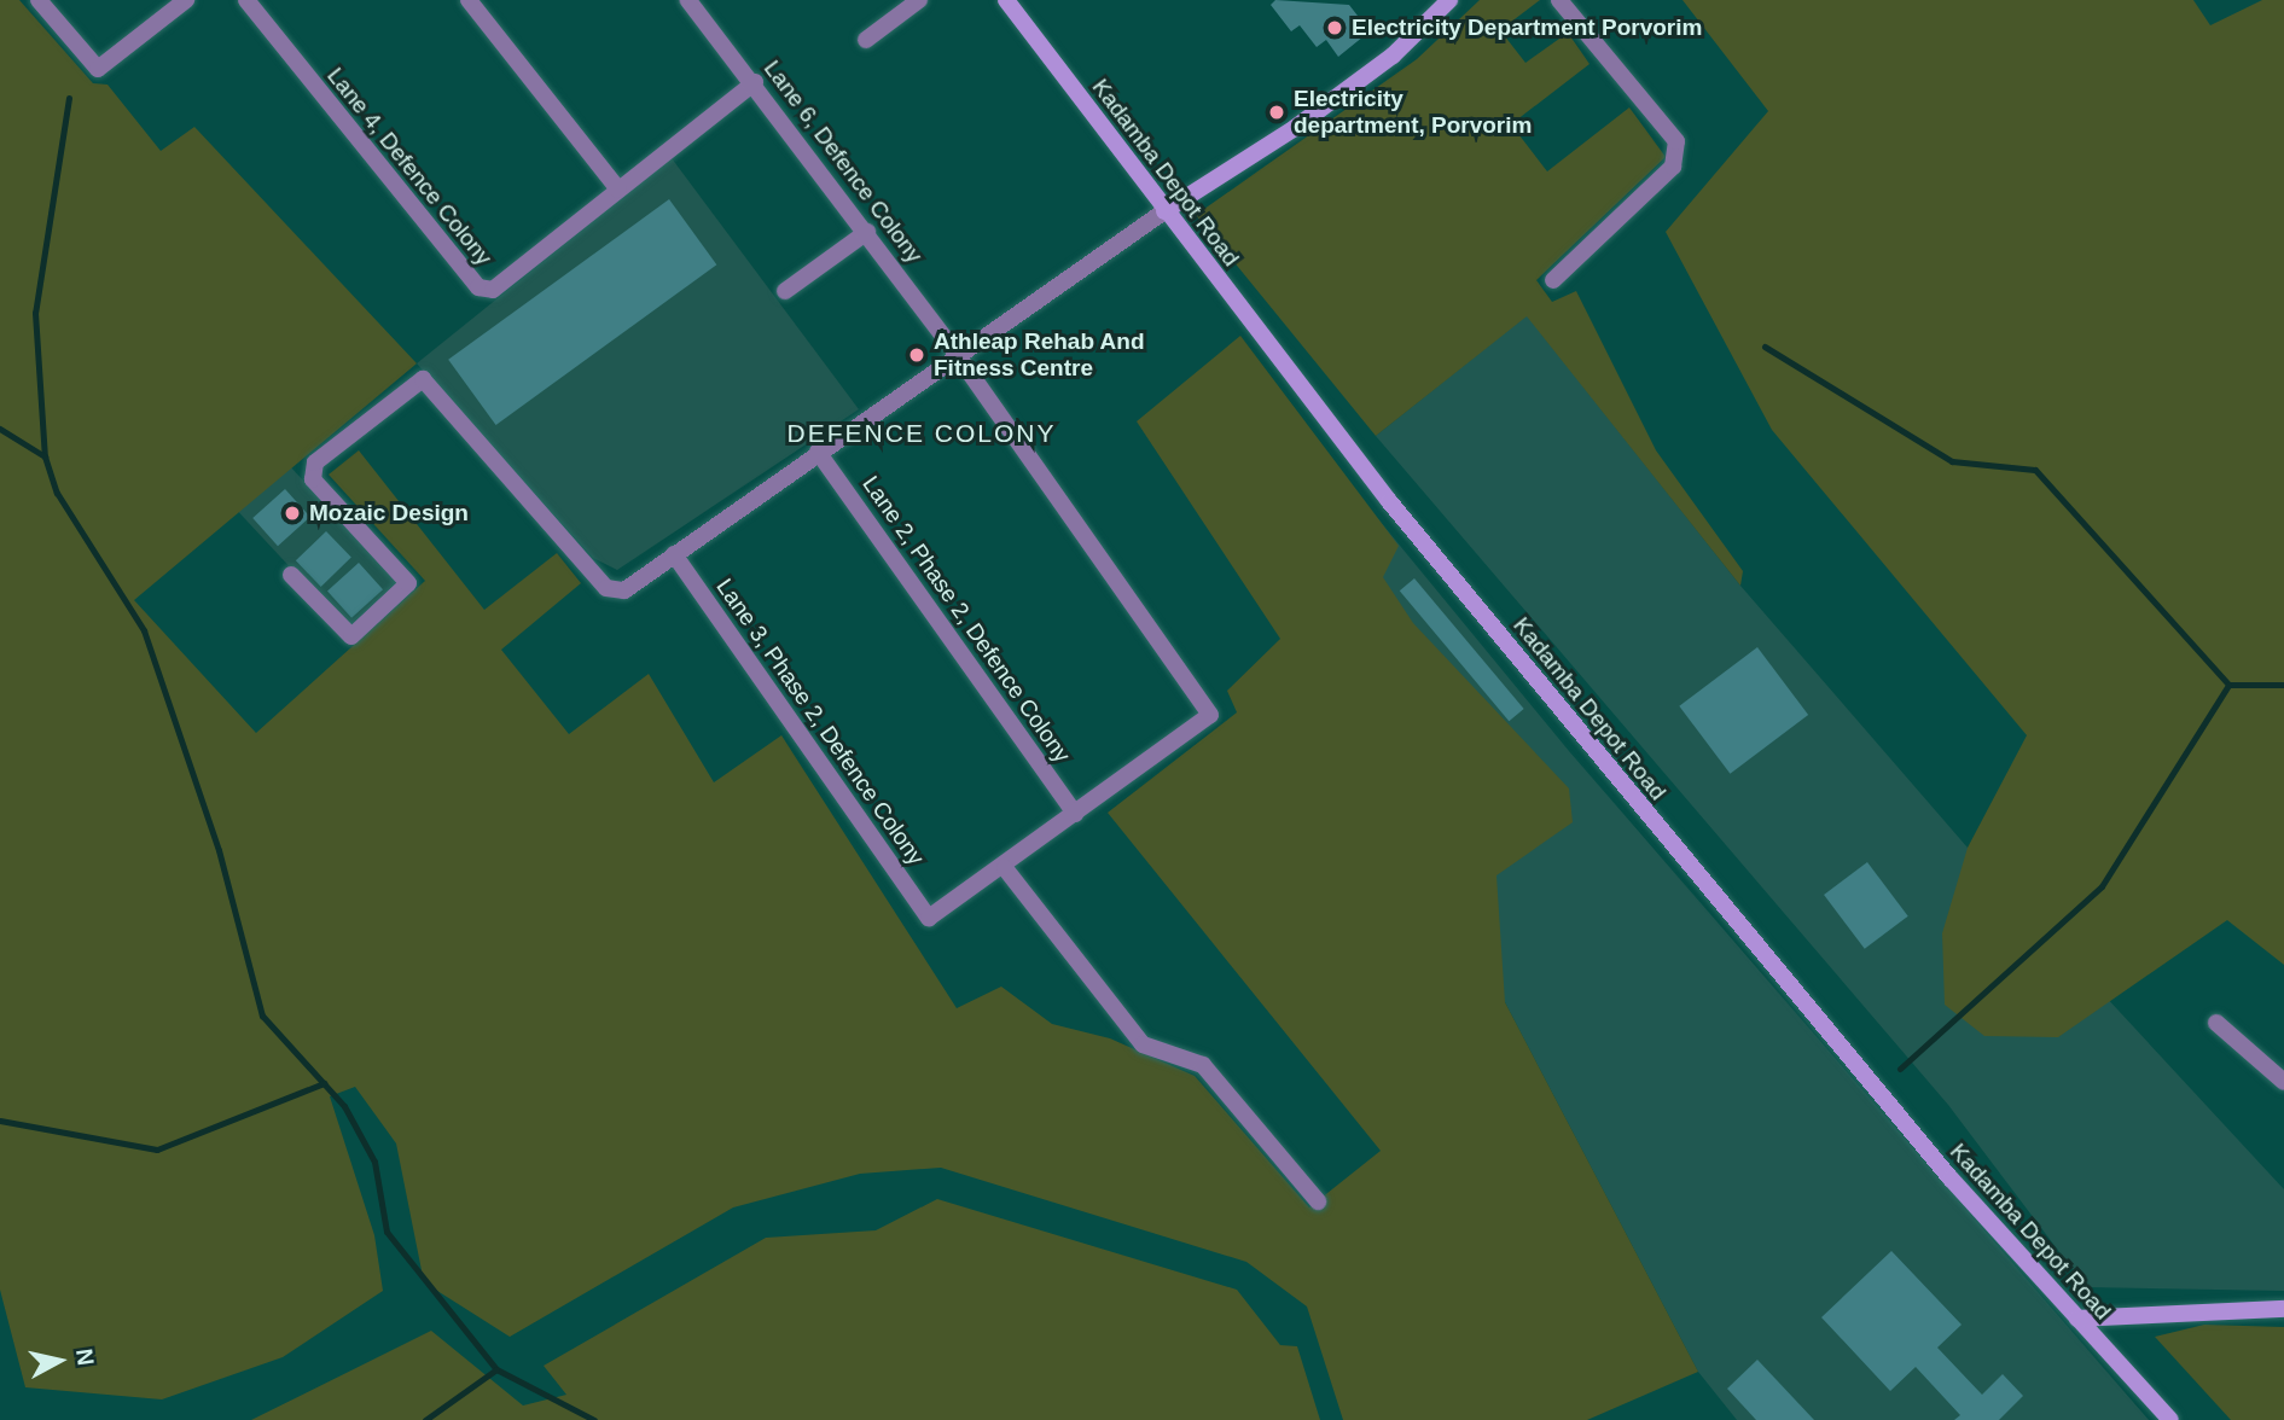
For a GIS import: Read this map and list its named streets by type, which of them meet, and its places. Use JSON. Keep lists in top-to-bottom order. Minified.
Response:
{"streets":{"street":["Lane 6, Defence Colony","Lane 4, Defence Colony","Kadamba Depot Road","Lane 2, Phase 2, Defence Colony","Lane 3, Phase 2, Defence Colony"]},"crossings":[["Lane 6, Defence Colony","Lane 4, Defence Colony"],["Lane 6, Defence Colony","Lane 2, Phase 2, Defence Colony"]],"districts":["DEFENCE COLONY"],"places":["Electricity Department Porvorim","Electricity department, Porvorim","Athleap Rehab And Fitness Centre","Mozaic Design"],"north":"right"}
